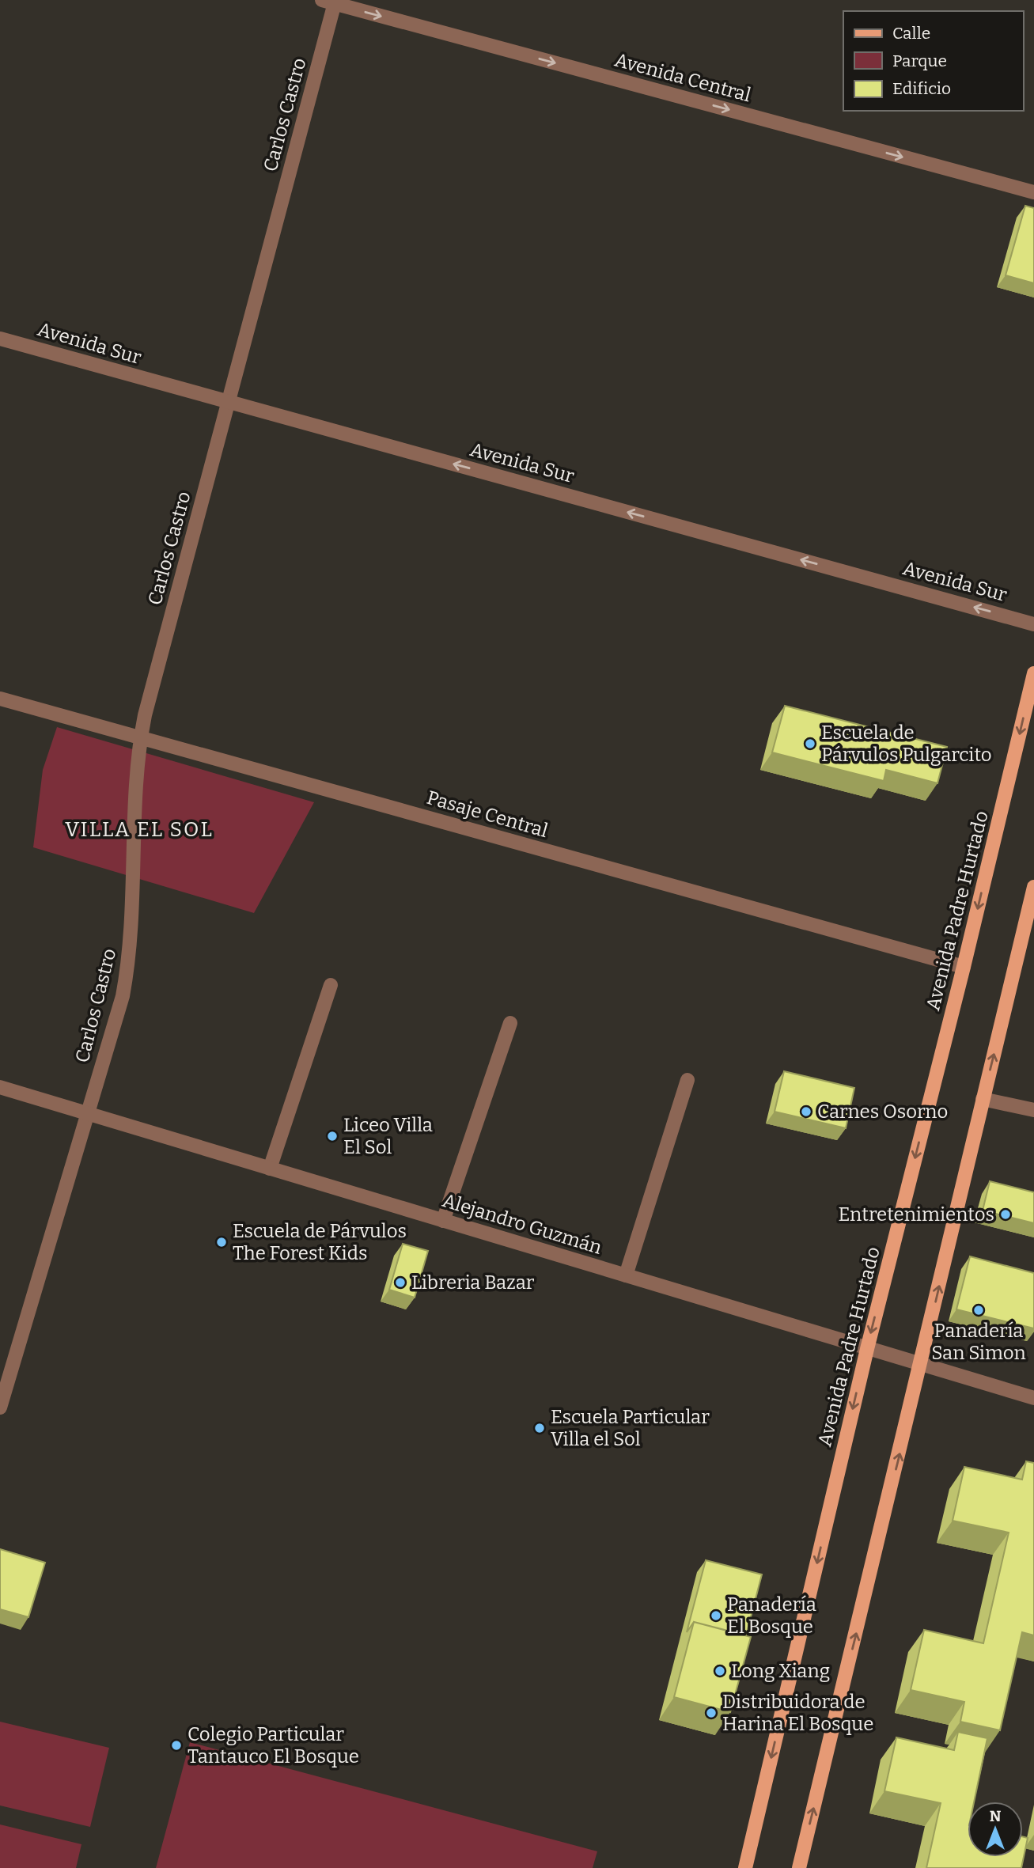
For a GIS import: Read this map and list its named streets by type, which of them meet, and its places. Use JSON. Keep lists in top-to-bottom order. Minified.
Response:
{"streets":{"main road":["Avenida Padre Hurtado"],"street":["Avenida Central","Carlos Castro","Avenida Sur","Pasaje Central","Alejandro Guzmán"]},"crossings":[["Avenida Central","Carlos Castro"],["Carlos Castro","Avenida Sur"],["Carlos Castro","Pasaje Central"],["Carlos Castro","Alejandro Guzmán"],["Pasaje Central","Avenida Padre Hurtado"],["Avenida Padre Hurtado","Alejandro Guzmán"]],"one_way":["Avenida Central","Avenida Sur"],"districts":["VILLA EL SOL"],"places":["Escuela de Párvulos Pulgarcito","Carnes Osorno","Liceo Villa El Sol","Entretenimientos","Escuela de Párvulos The Forest Kids","Libreria Bazar","Panadería San Simon","Escuela Particular Villa el Sol","Panadería El Bosque","Long Xiang","Distribuidora de Harina El Bosque","Colegio Particular Tantauco El Bosque"],"legend":["Calle","Parque","Edificio"],"north":"top"}
